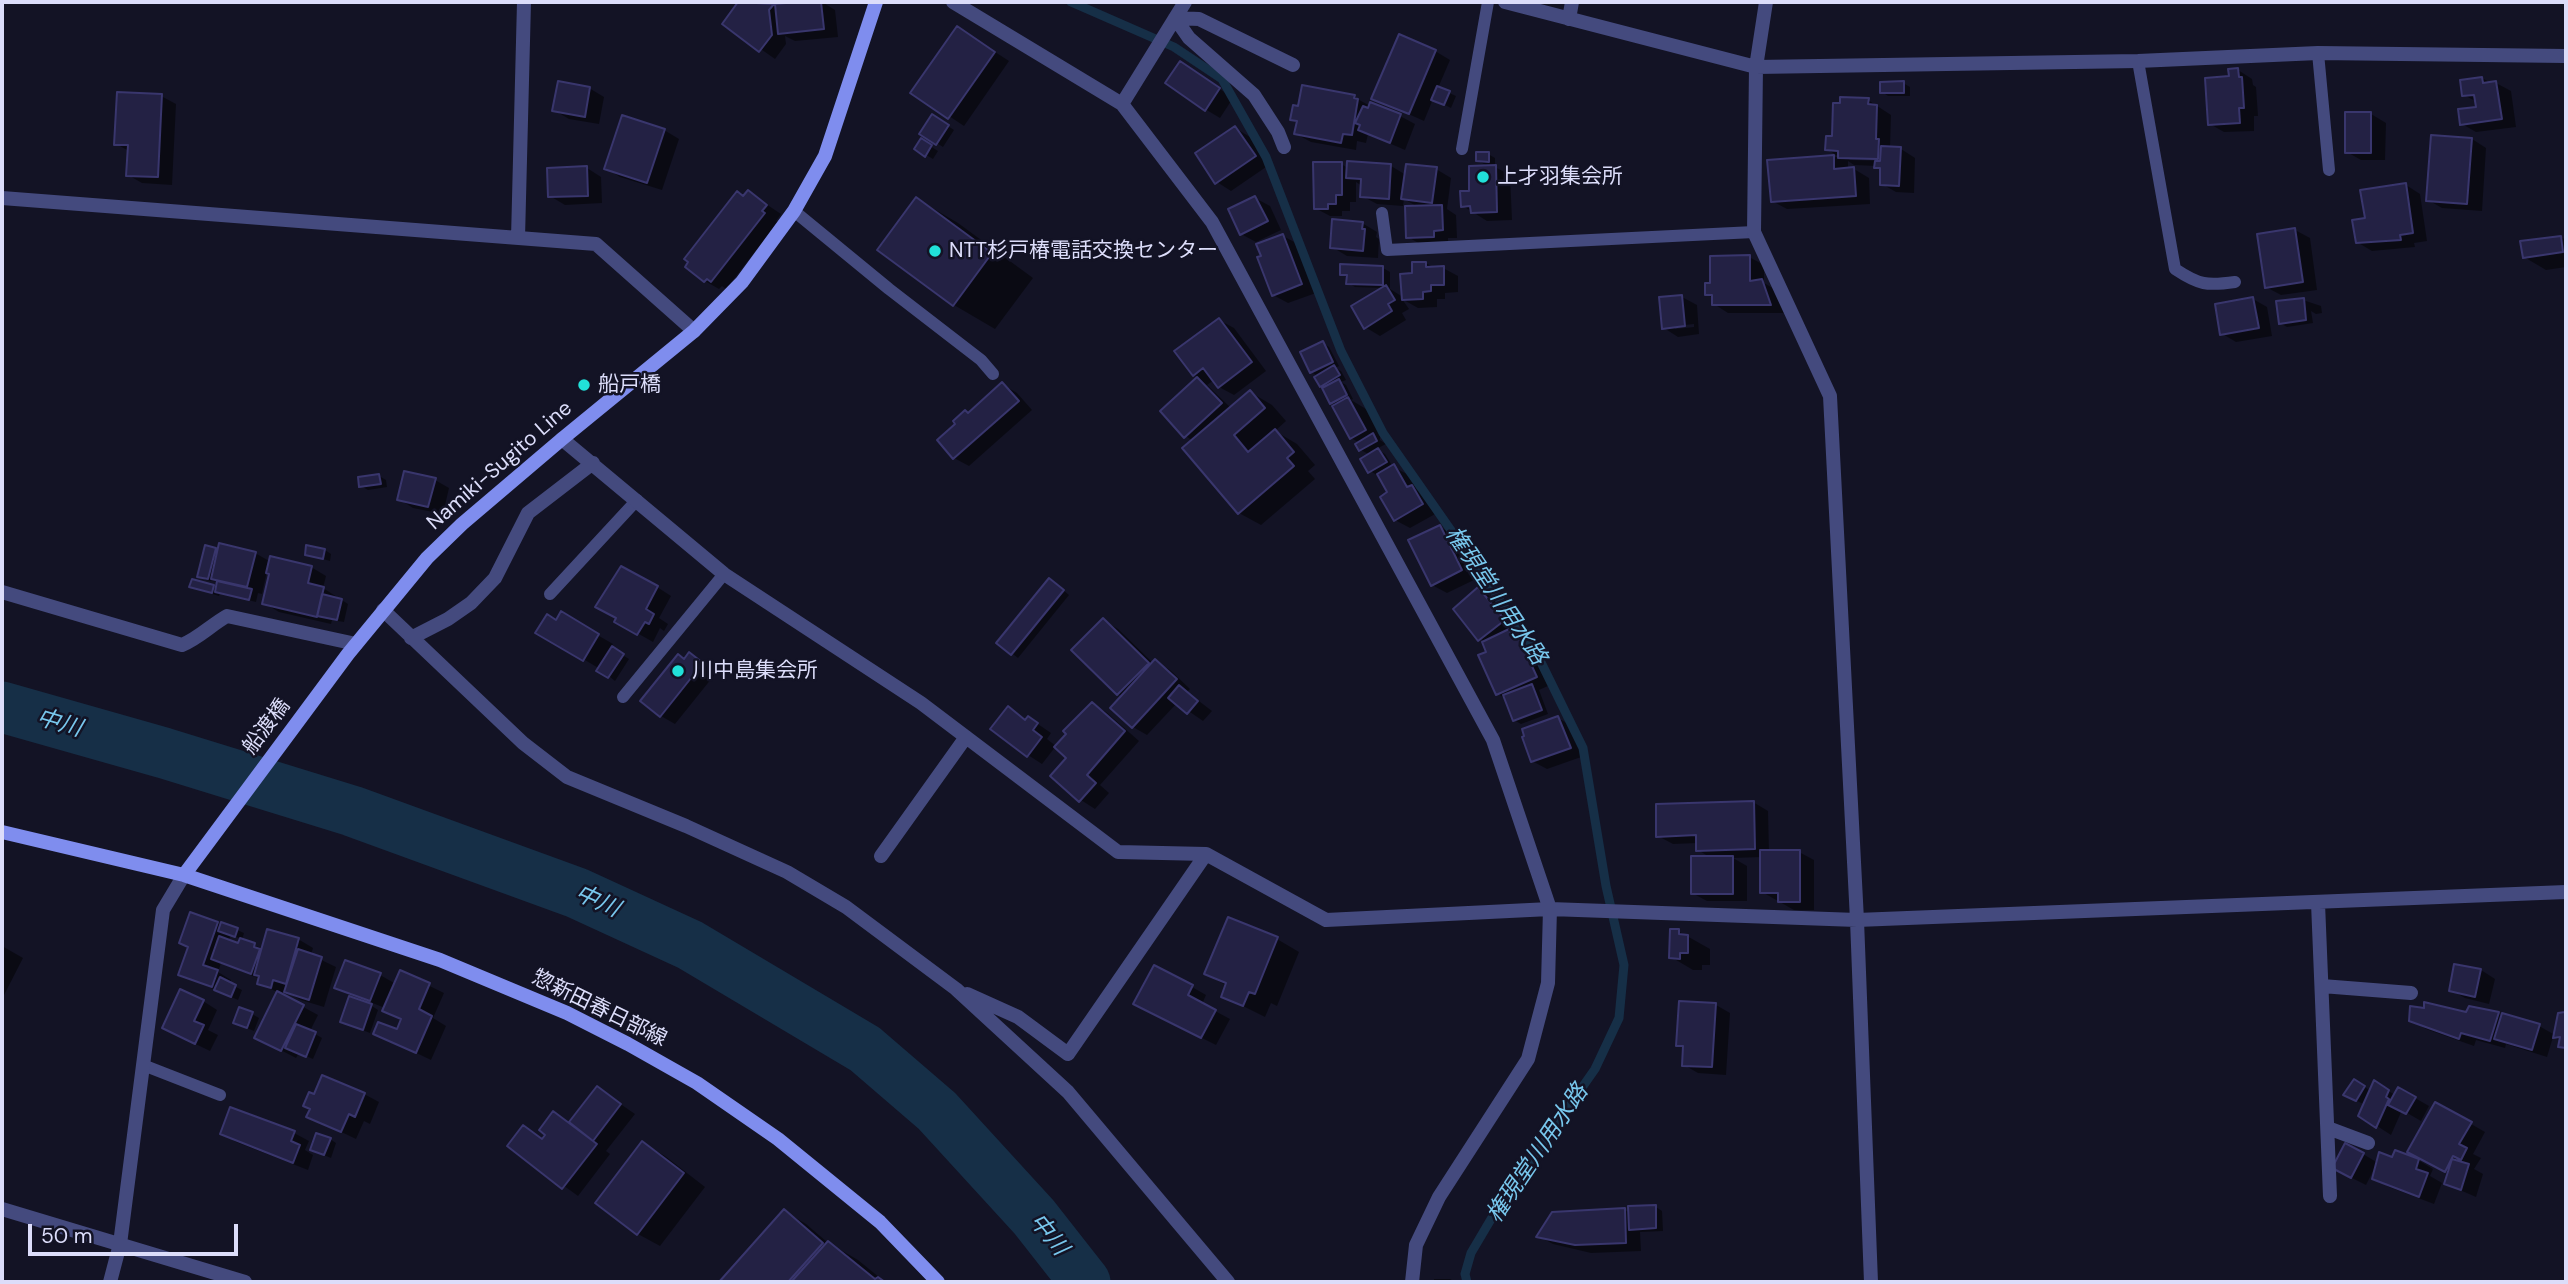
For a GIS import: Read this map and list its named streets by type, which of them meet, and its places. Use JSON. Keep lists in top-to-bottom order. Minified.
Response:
{"streets":{"main road":["Namiki-Sugito Line","船渡橋","惣新田春日部線"]},"crossings":[["Namiki-Sugito Line","船渡橋"],["船渡橋","惣新田春日部線"]],"water":["権現堂川用水路","中川"],"places":["上才羽集会所","NTT杉戸椿電話交換センター","船戸橋","川中島集会所"],"scale_bar":"50 m"}
